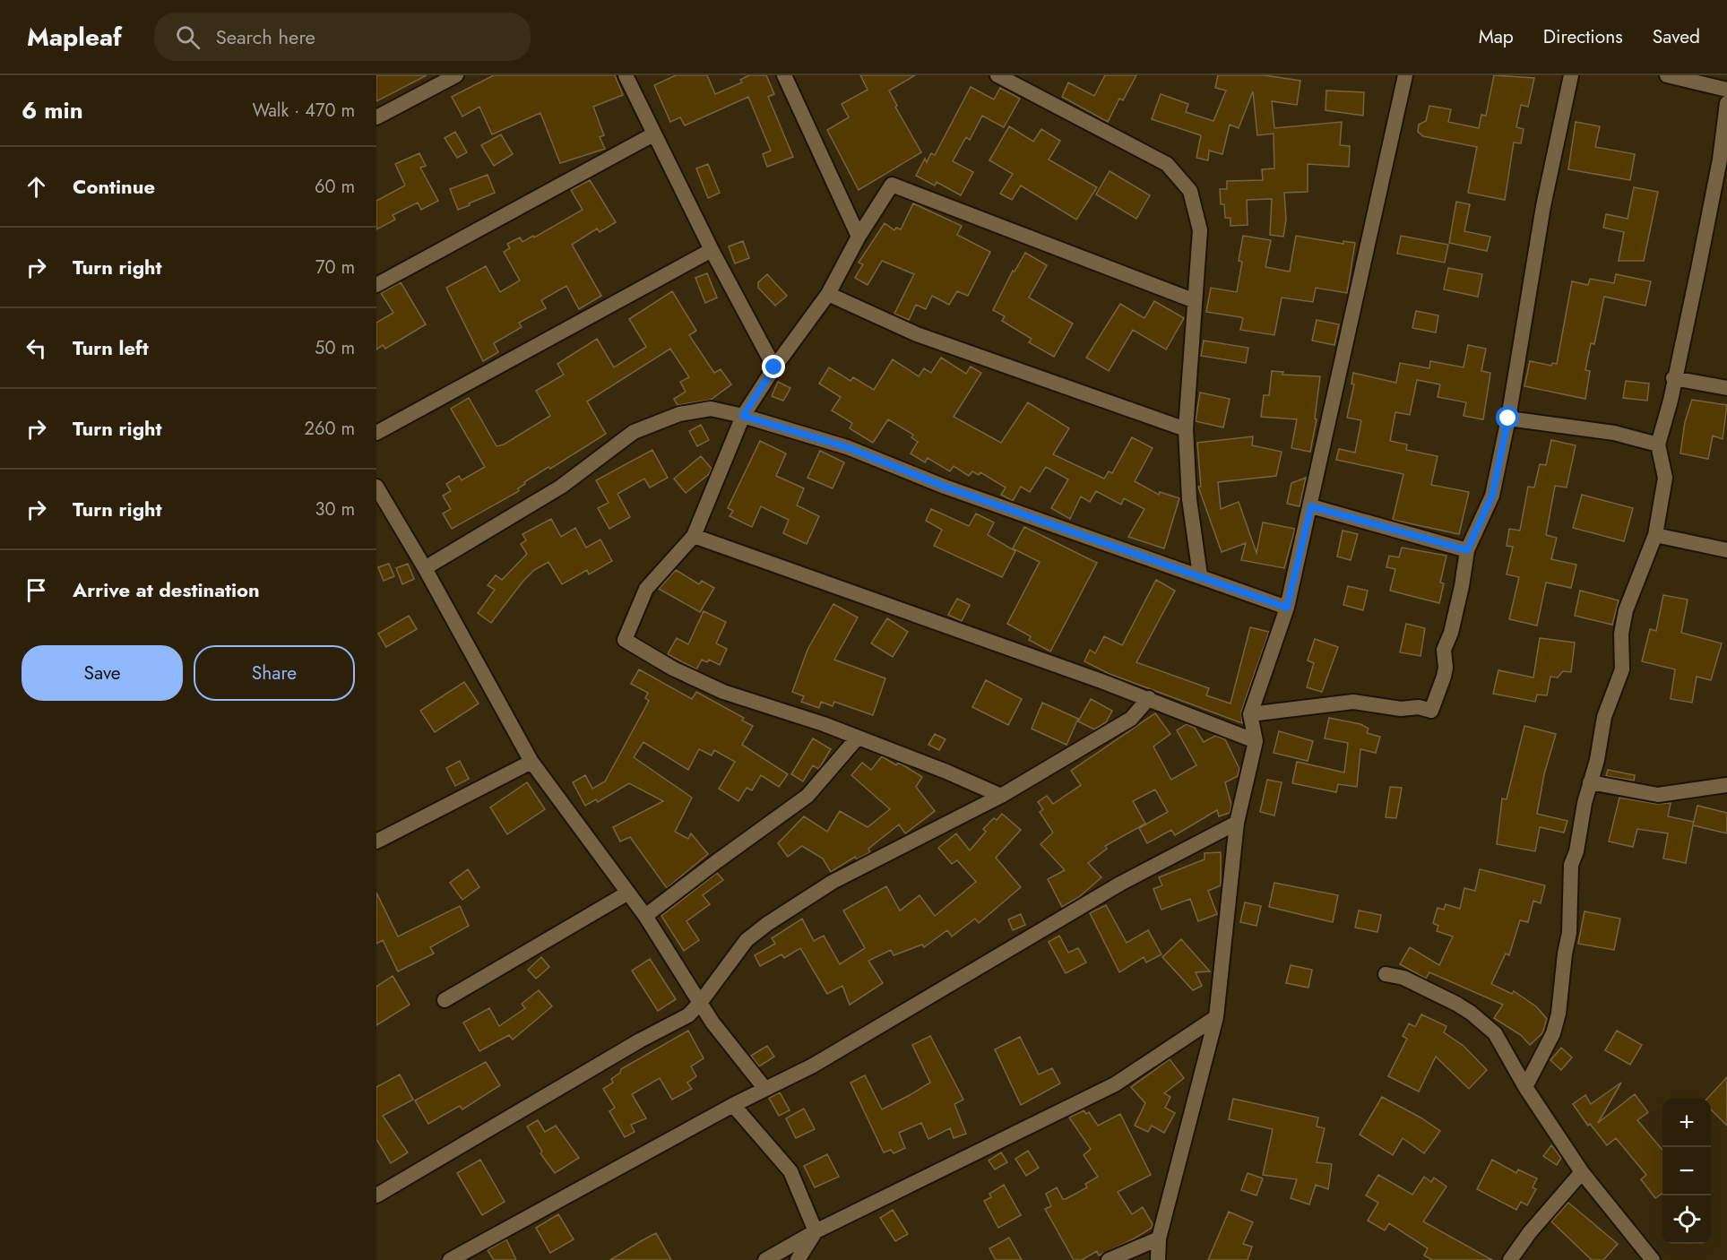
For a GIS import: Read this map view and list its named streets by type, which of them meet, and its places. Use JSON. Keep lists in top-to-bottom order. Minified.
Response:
{"page":{"header":"Mapleaf","search":"Search here","nav":["Map","Directions","Saved"],"heading":["6 min","Walk · 470 m"],"list":[["Continue","60 m"],["Turn right","70 m"],["Turn left","50 m"],["Turn right","260 m"],["Turn right","30 m"],"Arrive at destination"],"buttons":["Save","Share"],"map_buttons":["+","−"]}}
